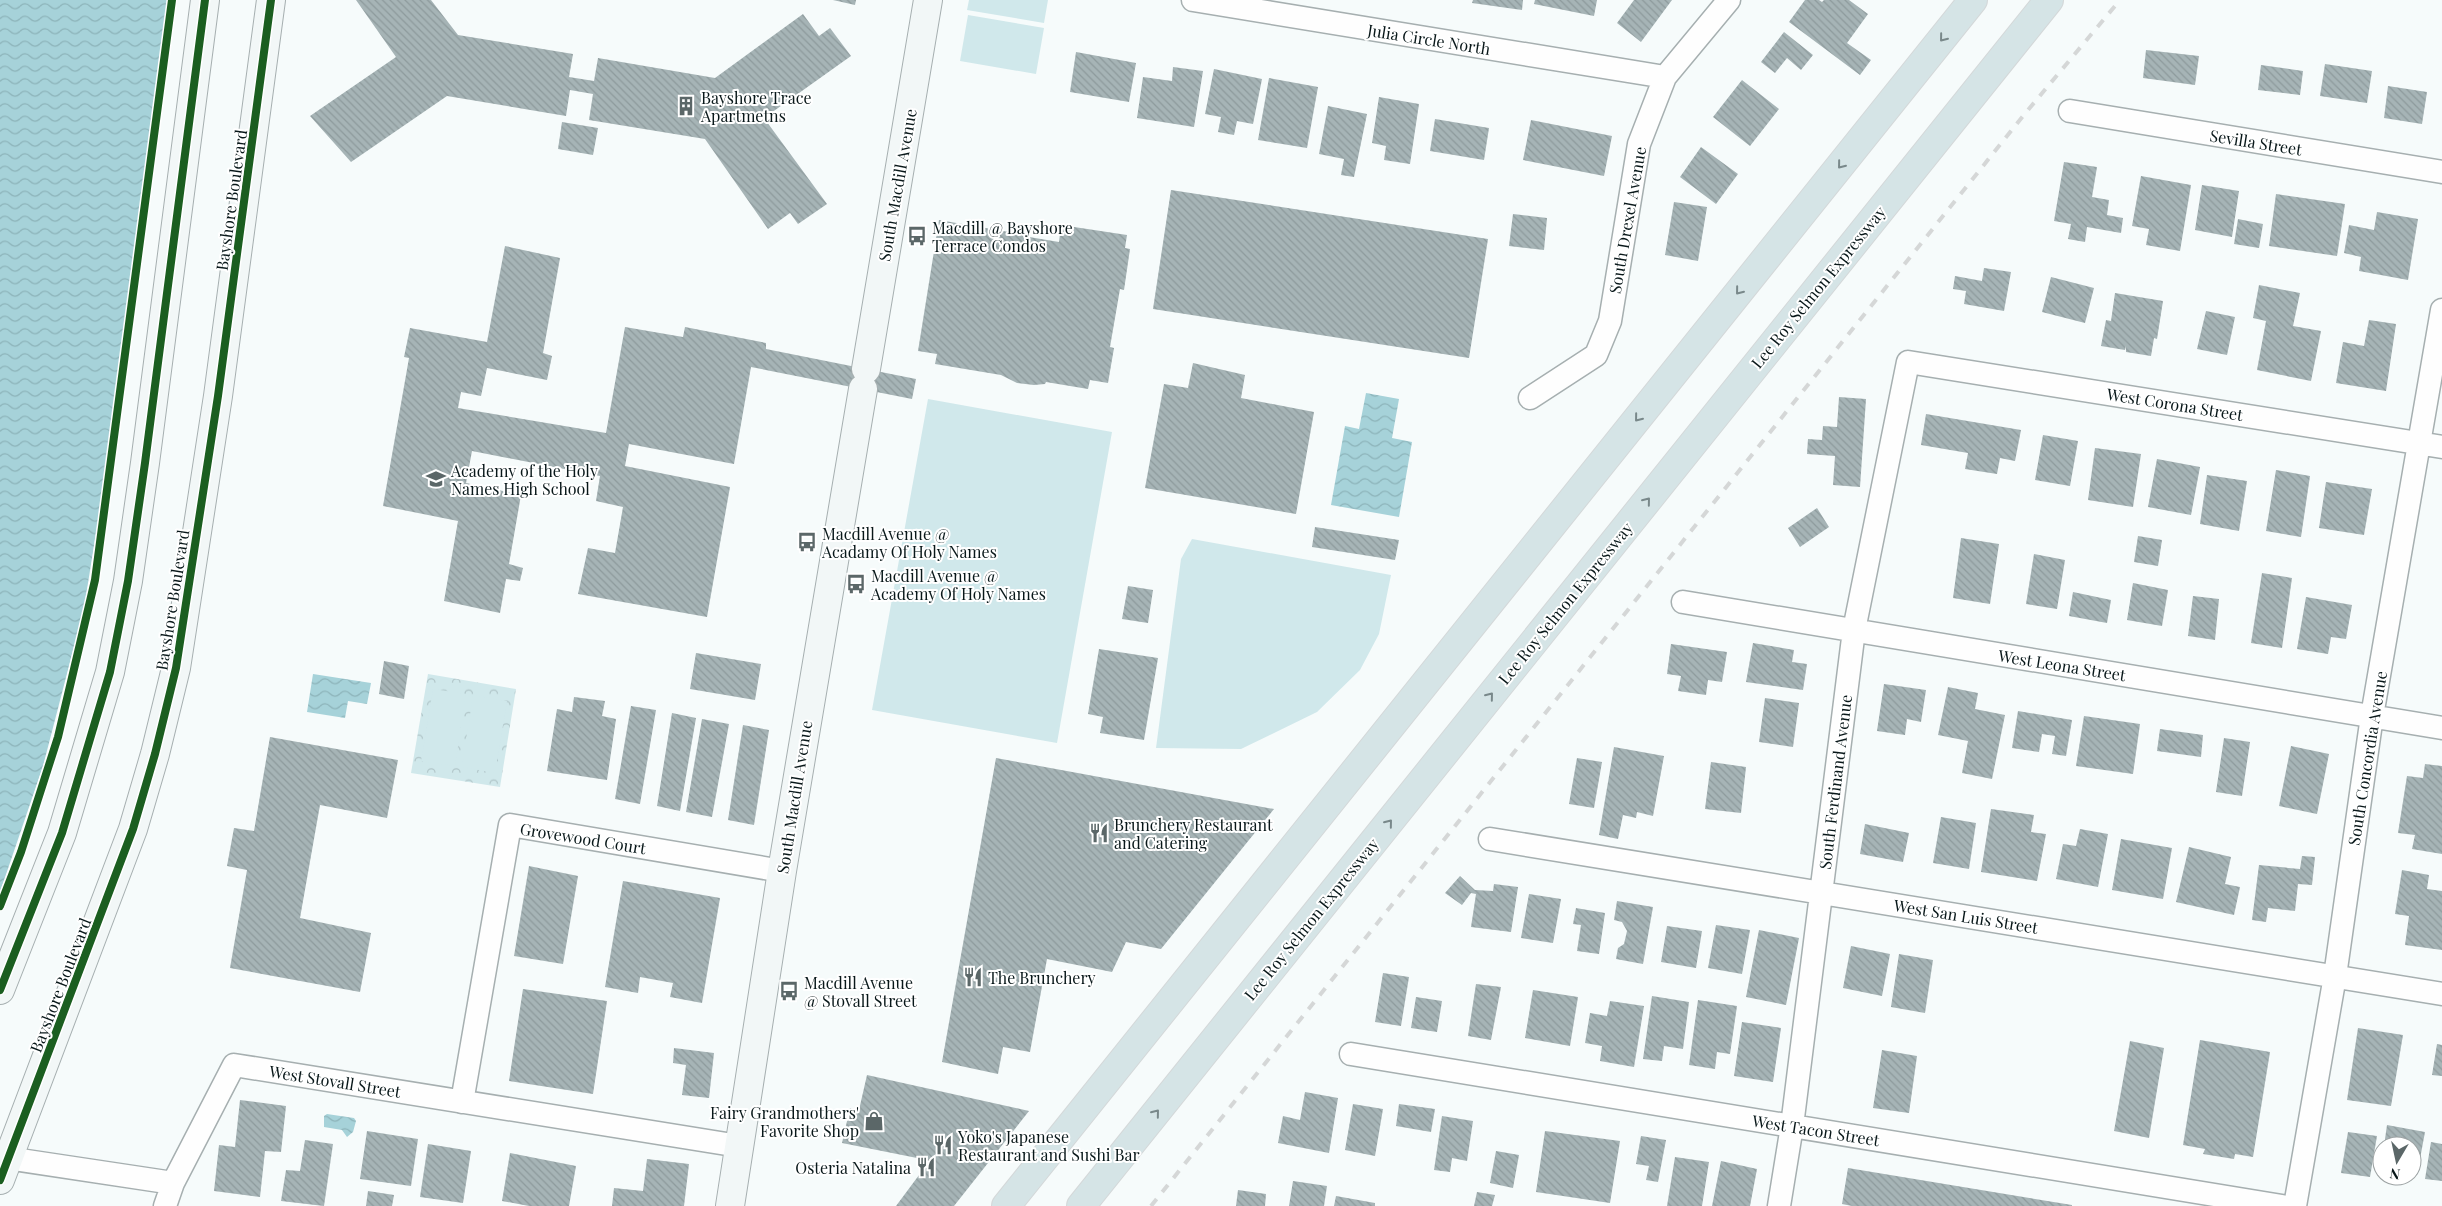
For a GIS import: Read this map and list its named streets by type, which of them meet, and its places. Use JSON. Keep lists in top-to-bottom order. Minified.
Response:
{"streets":{"highway":["Lee Roy Selmon Expressway"],"main road":["South Macdill Avenue","Bayshore Boulevard"],"street":["Julia Circle North","Sevilla Street","South Drexel Avenue","West Corona Street","West Leona Street","South Concordia Avenue","South Ferdinand Avenue","Grovewood Court","West San Luis Street","West Stovall Street","West Tacon Street"]},"crossings":[["Julia Circle North","South Drexel Avenue"],["South Macdill Avenue","Grovewood Court"],["South Macdill Avenue","West Stovall Street"],["West Corona Street","South Concordia Avenue"],["West Corona Street","South Ferdinand Avenue"],["West Leona Street","South Concordia Avenue"],["West Leona Street","South Ferdinand Avenue"],["South Concordia Avenue","West San Luis Street"],["South Ferdinand Avenue","West San Luis Street"],["South Ferdinand Avenue","West Tacon Street"],["Grovewood Court","West Stovall Street"]],"places":{"building":["Bayshore Trace Apartmetns"],"bus stop":["Macdill @ Bayshore Terrace Condos","Macdill Avenue @ Acadamy Of Holy Names","Macdill Avenue @ Academy Of Holy Names","Macdill Avenue @ Stovall Street"],"school or university":["Academy of the Holy Names High School"],"restaurant":["Brunchery Restaurant and Catering","The Brunchery","Yoko's Japanese Restaurant and Sushi Bar","Osteria Natalina"],"shop":["Fairy Grandmothers' Favorite Shop"]},"north":"bottom"}
